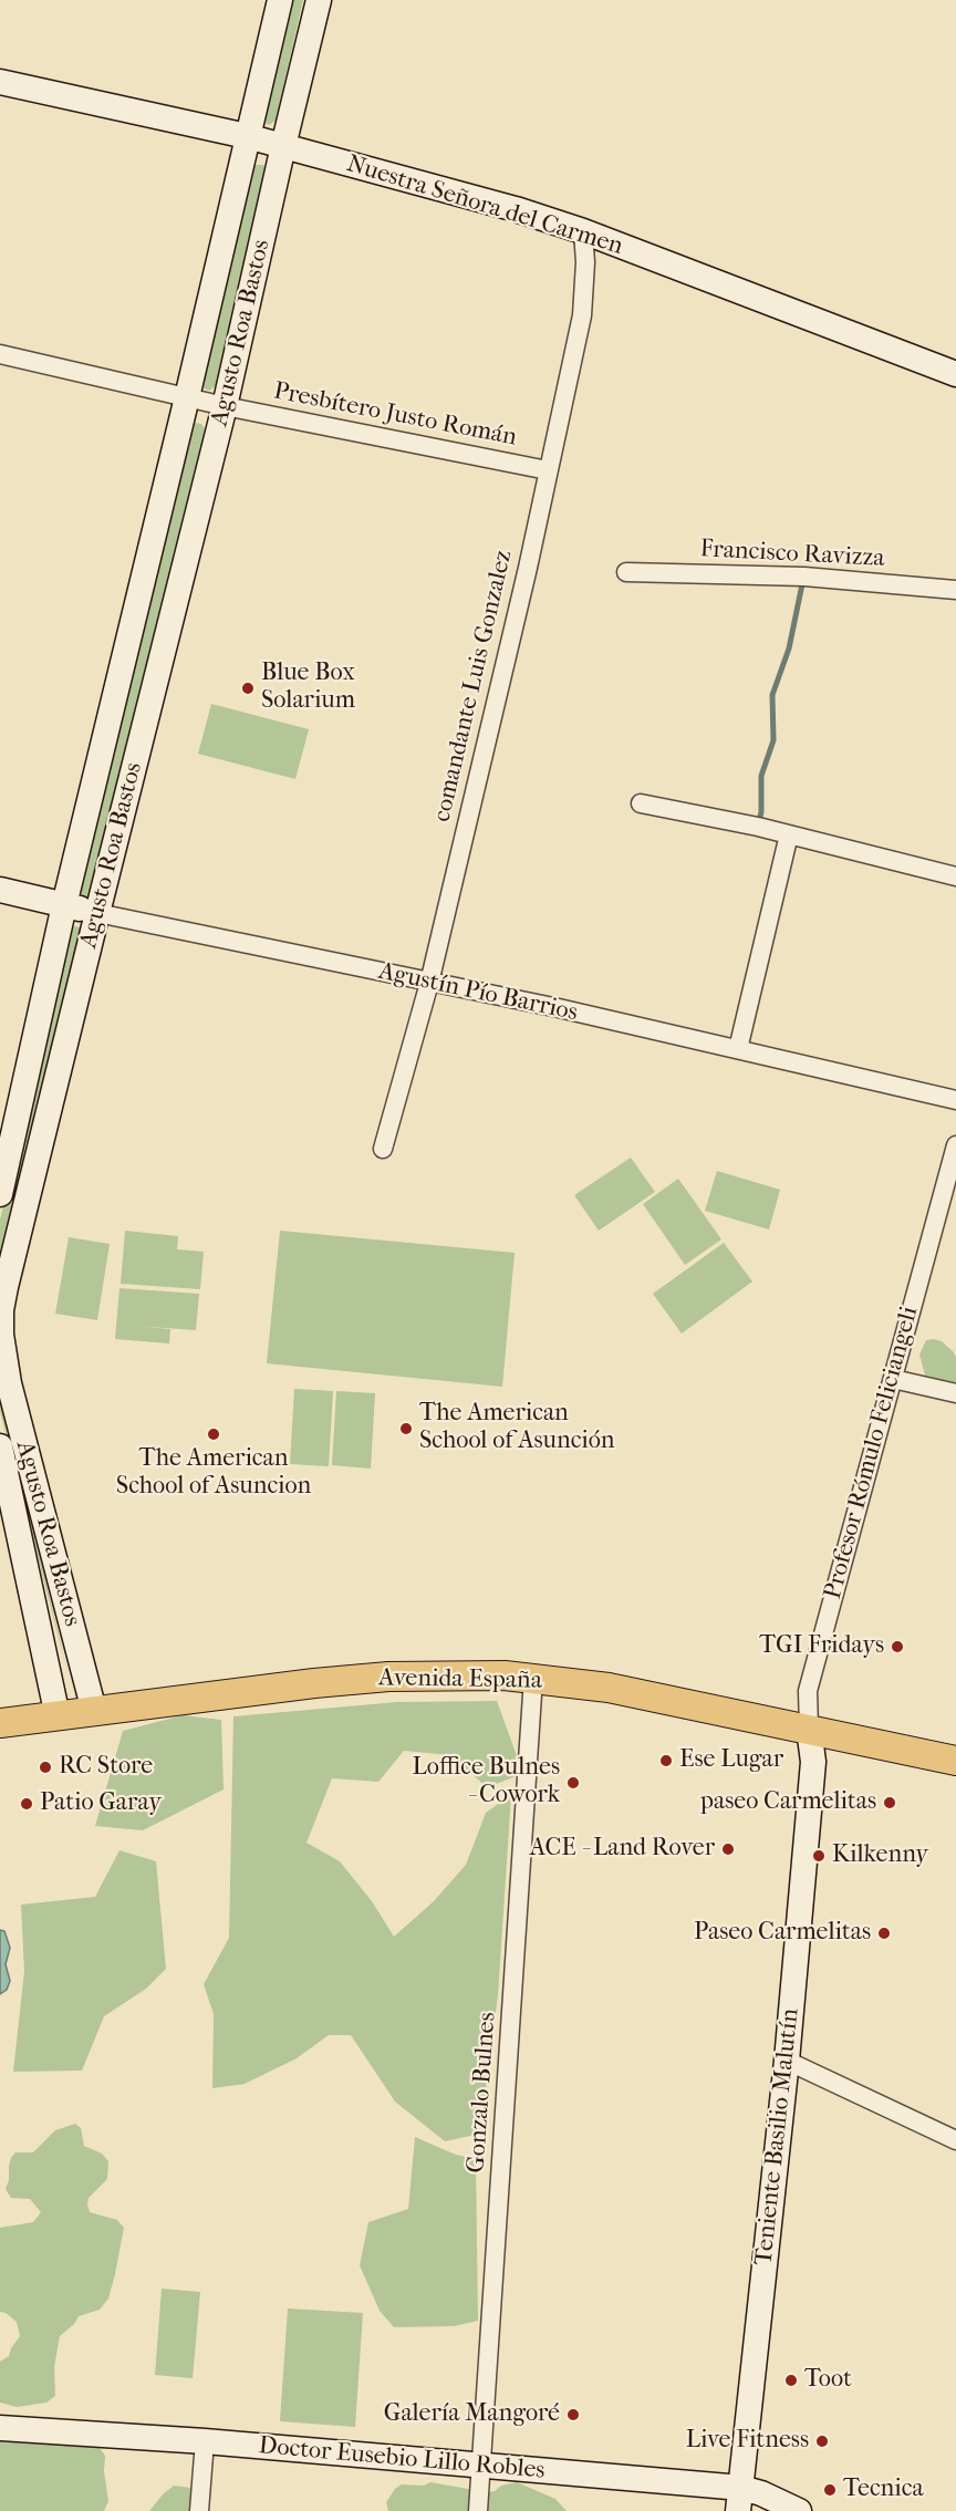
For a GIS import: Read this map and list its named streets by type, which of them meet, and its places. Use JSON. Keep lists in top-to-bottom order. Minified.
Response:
{"streets":{"main road":["Avenida España"],"street":["Nuestra Señora del Carmen","Agusto Roa Bastos","Presbítero Justo Román","Francisco Ravizza","comandante Luis Gonzalez","Agustín Pío Barrios","Profesor Rómulo Feliciangeli","Gonzalo Bulnes","Teniente Basilio Malutín","Doctor Eusebio Lillo Robles"]},"crossings":[["Nuestra Señora del Carmen","Agusto Roa Bastos"],["Nuestra Señora del Carmen","comandante Luis Gonzalez"],["Agusto Roa Bastos","Presbítero Justo Román"],["Agusto Roa Bastos","Agustín Pío Barrios"],["Agusto Roa Bastos","Avenida España"],["Presbítero Justo Román","comandante Luis Gonzalez"],["comandante Luis Gonzalez","Agustín Pío Barrios"],["Profesor Rómulo Feliciangeli","Avenida España"],["Profesor Rómulo Feliciangeli","Teniente Basilio Malutín"],["Avenida España","Gonzalo Bulnes"],["Gonzalo Bulnes","Doctor Eusebio Lillo Robles"],["Teniente Basilio Malutín","Doctor Eusebio Lillo Robles"]],"places":["Blue Box Solarium","The American School of Asunción","The American School of Asuncion","TGI Fridays","Ese Lugar","RC Store","Loffice Bulnes - Cowork","paseo Carmelitas","Patio Garay","ACE - Land Rover","Kilkenny","Paseo Carmelitas","Toot","Galería Mangoré","Live Fitness","Tecnica"]}
